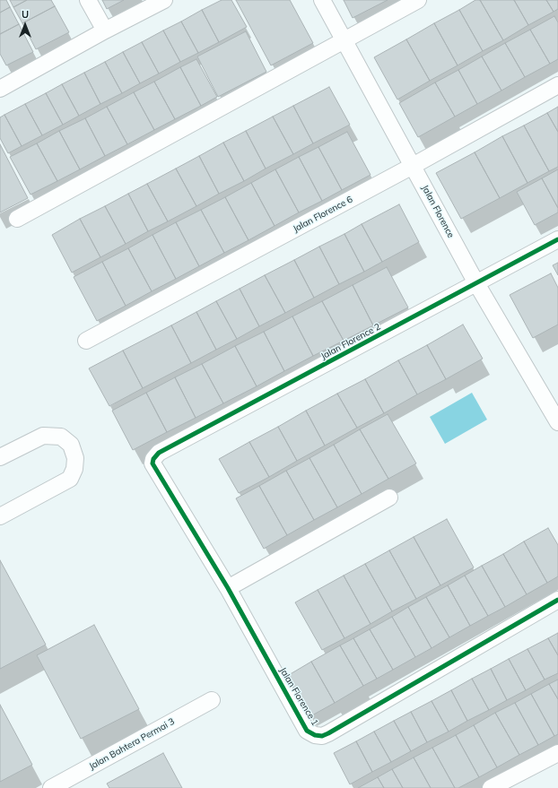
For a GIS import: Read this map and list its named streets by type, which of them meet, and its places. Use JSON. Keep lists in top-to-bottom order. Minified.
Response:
{"streets":{"street":["Jalan Florence","Jalan Florence 6","Jalan Florence 2","Jalan Florence 1","Jalan Bahtera Permai 3"]},"crossings":[["Jalan Florence","Jalan Florence 6"],["Jalan Florence","Jalan Florence 2"],["Jalan Florence 2","Jalan Florence 1"]],"north":"top"}
